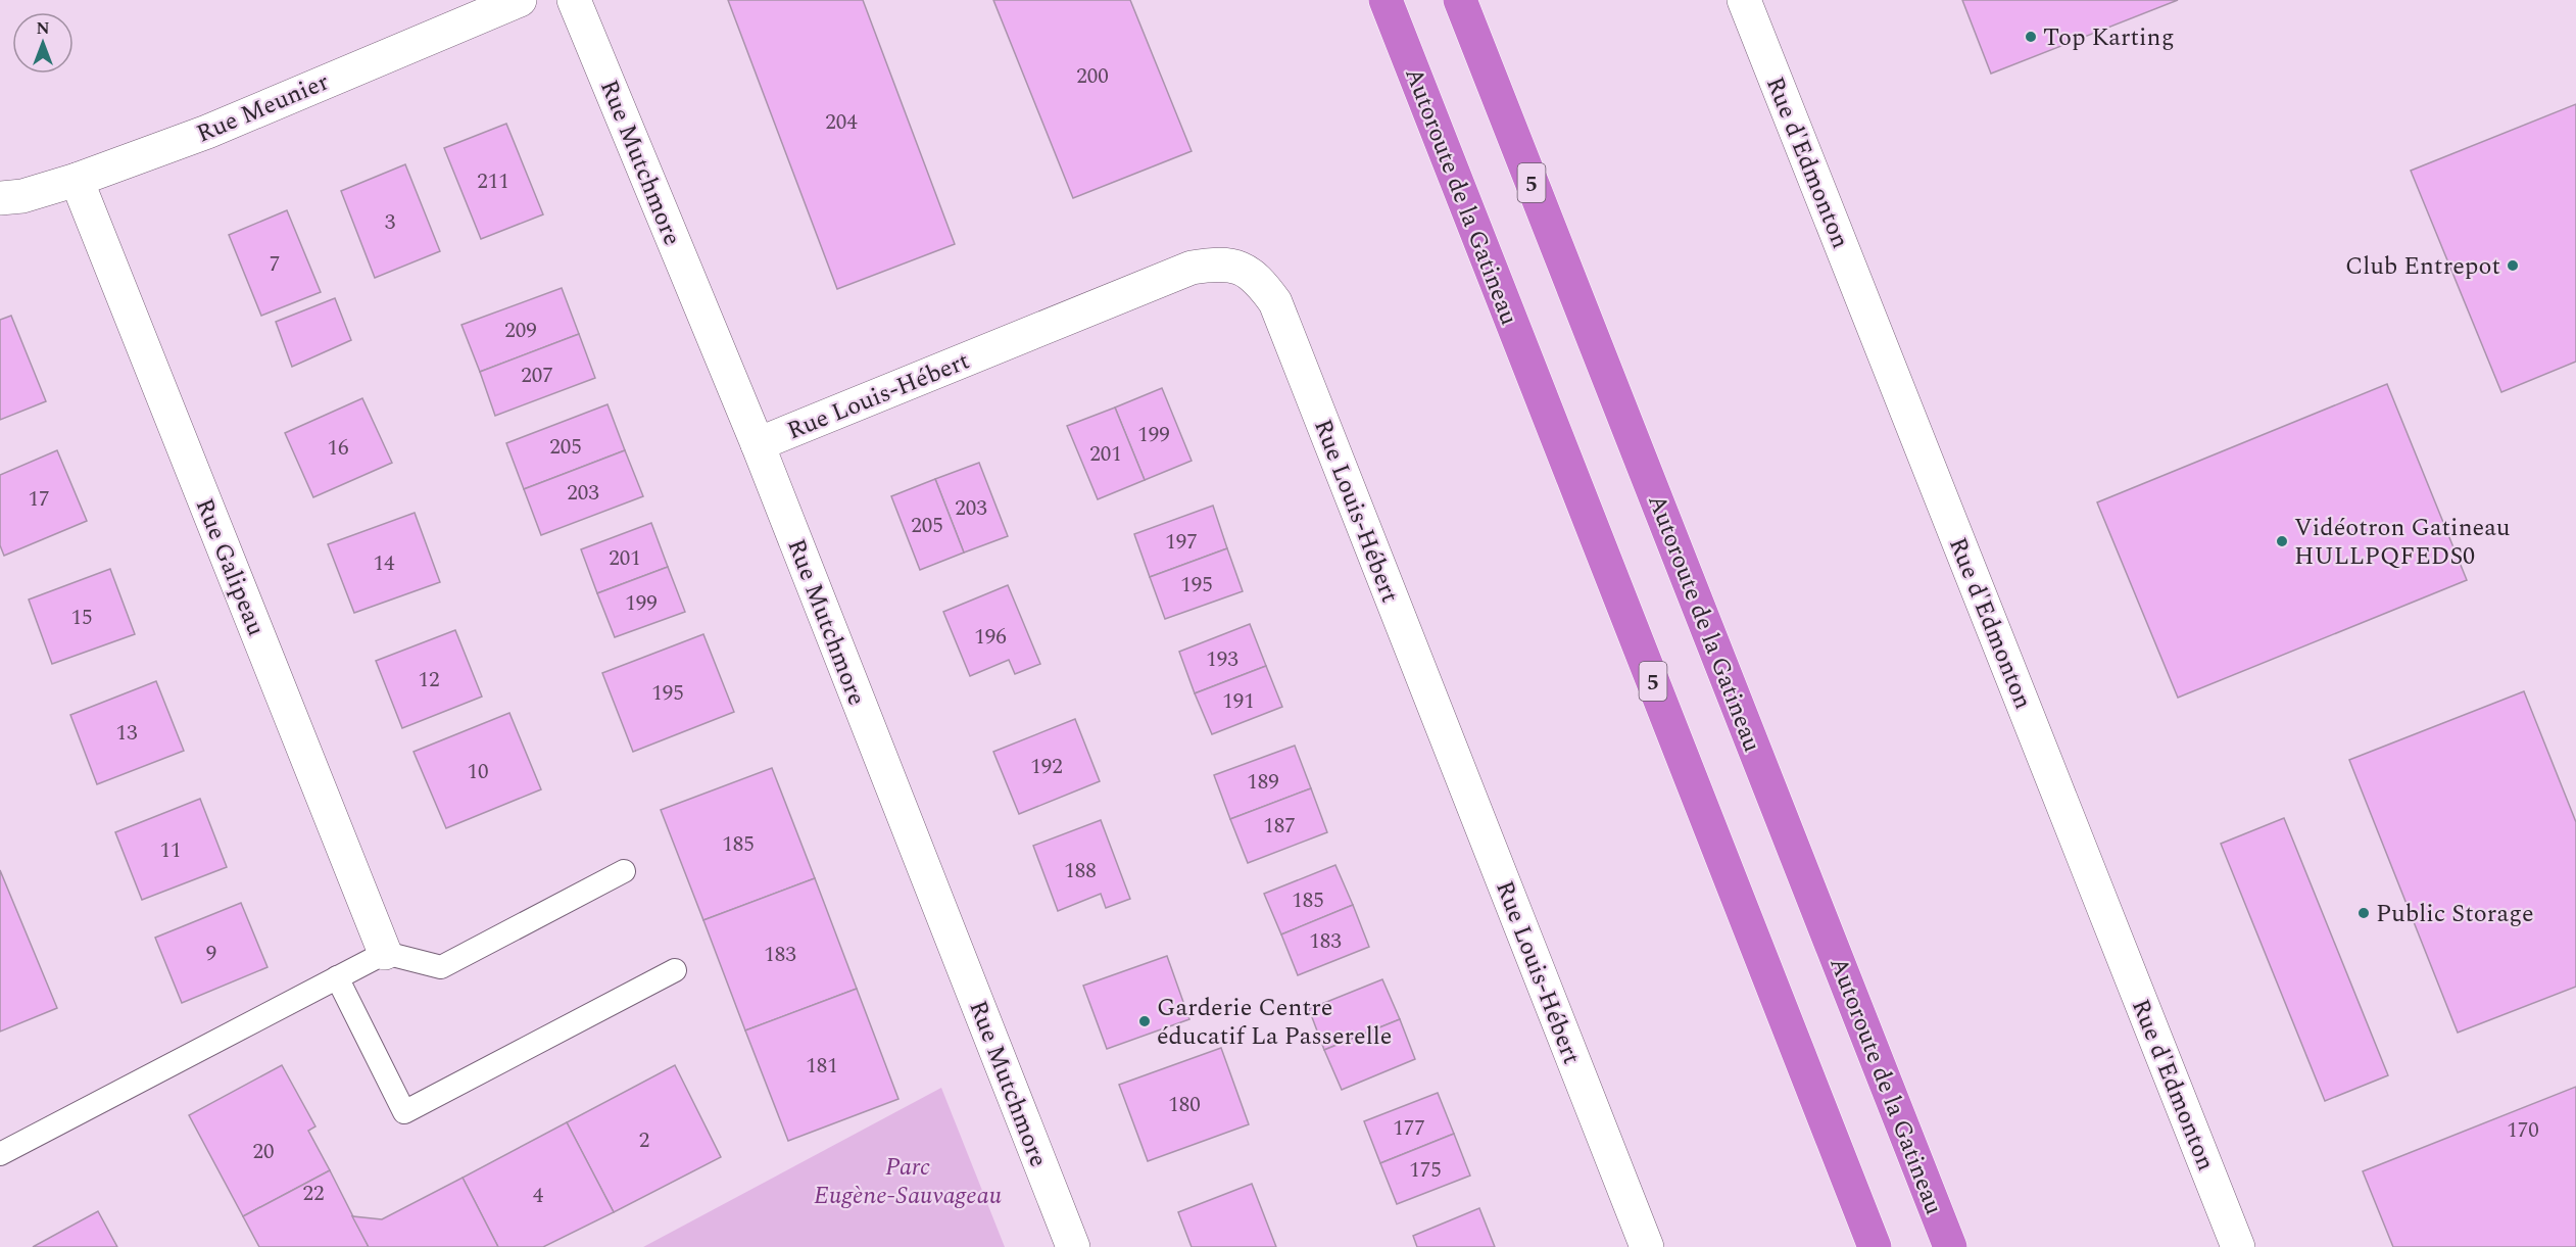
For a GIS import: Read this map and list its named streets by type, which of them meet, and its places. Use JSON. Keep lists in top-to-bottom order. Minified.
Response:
{"streets":{"highway":["5","Autoroute de la Gatineau"],"street":["Rue Meunier","Rue Mutchmore","Rue d'Edmonton","Rue Louis-Hébert","Rue Galipeau"]},"crossings":[["Rue Meunier","Rue Galipeau"],["Rue Mutchmore","Rue Louis-Hébert"]],"parks":["Parc Eugène-Sauvageau"],"places":["Top Karting","Club Entrepot","Vidéotron Gatineau HULLPQFEDS0","Public Storage","Garderie Centre éducatif La Passerelle"],"house_numbers":["200","204","211","3","7","209","207","199","205","16","201","203","17","203","205","197","201","14","195","199","15","196","193","12","195","191","13","192","10","189","187","185","11","188","185","183","9","183","181","180","177","170","2","20","175","22","4"],"north":"top"}
